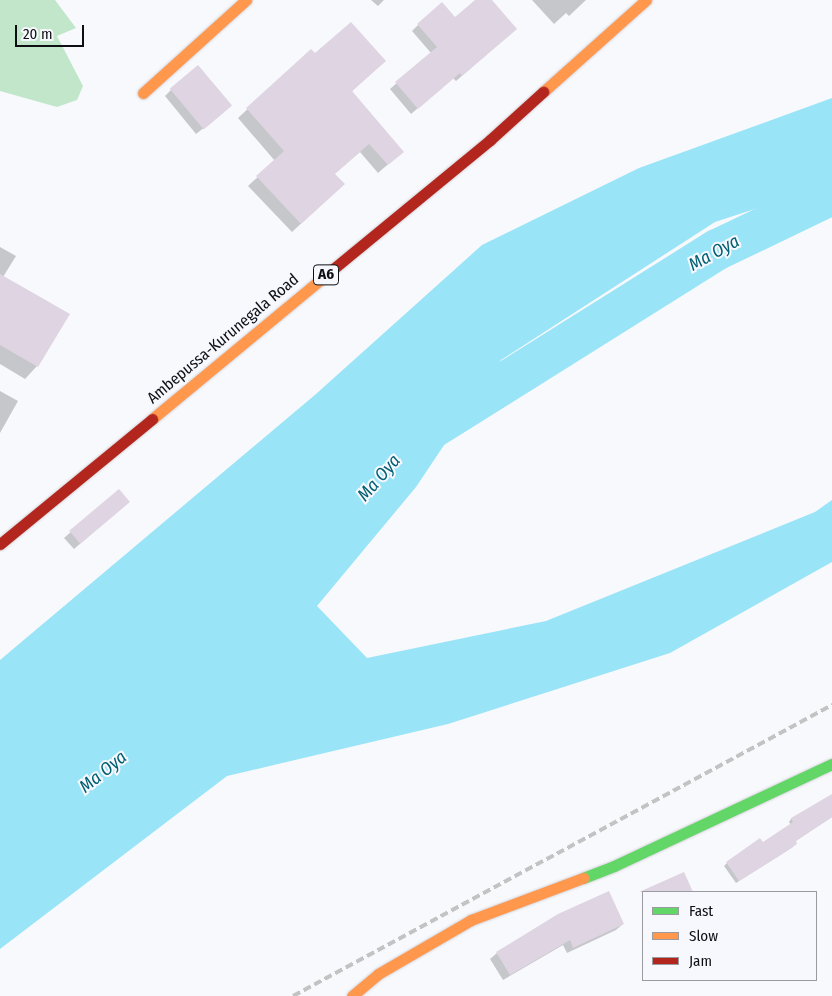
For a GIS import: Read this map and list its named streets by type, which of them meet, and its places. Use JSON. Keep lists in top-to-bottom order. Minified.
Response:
{"streets":{"main road":["A6","Ambepussa-Kurunegala Road"]},"water":["Ma Oya"],"legend":["Fast","Slow","Jam"],"scale_bar":"20 m"}
